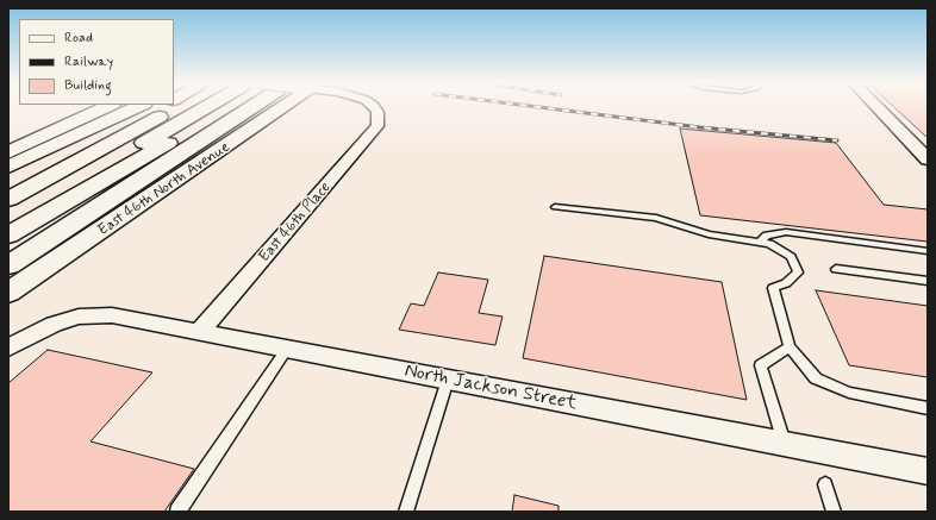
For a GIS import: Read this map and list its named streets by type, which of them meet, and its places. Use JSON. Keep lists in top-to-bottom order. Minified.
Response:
{"streets":{"main road":["East 46th North Avenue"],"street":["East 46th Place","North Jackson Street"]},"crossings":[["East 46th Place","North Jackson Street"]],"legend":["Road","Railway","Building"]}
